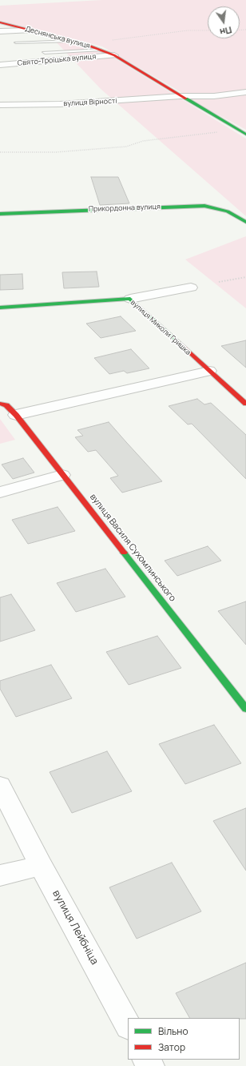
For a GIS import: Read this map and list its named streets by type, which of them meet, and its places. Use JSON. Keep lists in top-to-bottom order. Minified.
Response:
{"streets":{"street":["Деснянська вулиця","Свято-Троїцька вулиця","вулиця Вірності","Прикордонна вулиця","вулиця Миколи Гришка","вулиця Василя Сухомлинського","вулиця Лейбніца"]},"crossings":[["Деснянська вулиця","Свято-Троїцька вулиця"],["Деснянська вулиця","вулиця Вірності"]],"legend":["Вільно","Затор"],"north":"bottom"}
